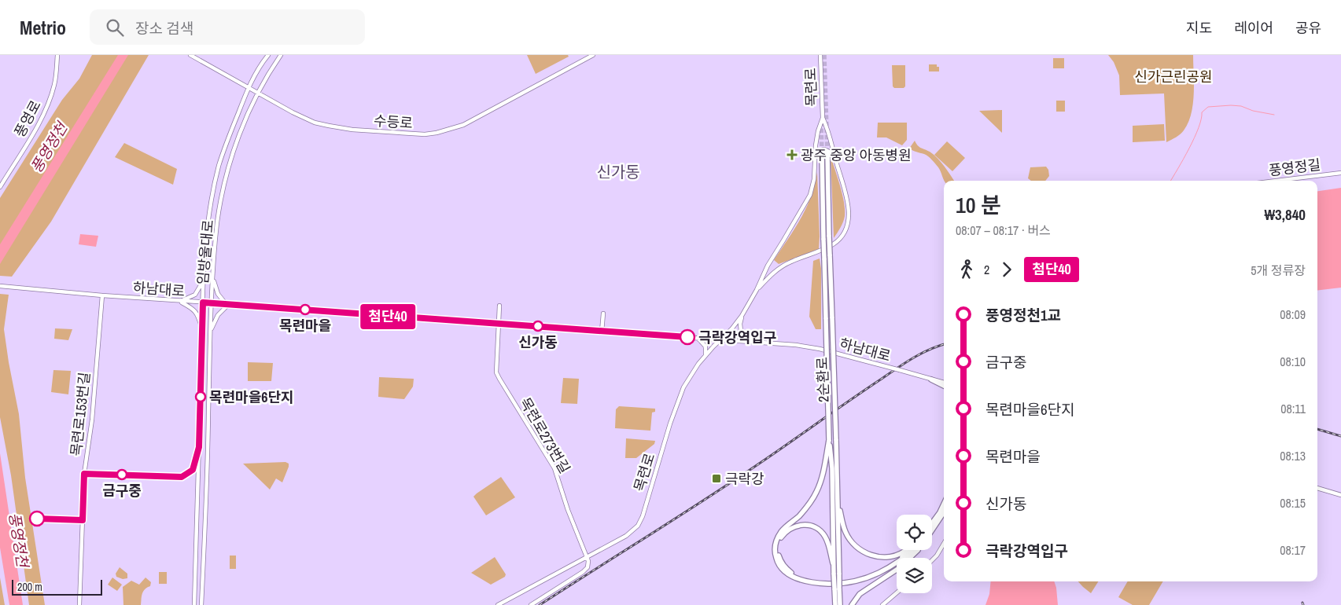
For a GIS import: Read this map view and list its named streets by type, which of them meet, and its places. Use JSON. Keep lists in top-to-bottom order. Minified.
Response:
{"streets":{"highway":["2순환로"],"main road":["목련로","풍영로","수등로","풍영정길","임방울대로","하남대로","목련로153번길","목련로273번길"]},"crossings":[["목련로","하남대로"],["목련로","목련로273번길"],["수등로","임방울대로"],["임방울대로","하남대로"],["하남대로","목련로153번길"],["하남대로","목련로273번길"]],"districts":["신가동"],"water":["풍영정천"],"parks":["신가근린공원"],"places":{"health":["광주 중앙 아동병원"],"other":["목련마을","신가동","극락강역입구","목련마을6단지","금구중"],"transit":["극락강"]},"lines":["bus line 첨단40"],"scale_bar":"200 m","page":{"header":"Metrio","search":"장소 검색","nav":["지도","레이어","공유"],"on_map":"첨단40","heading":["10 분","08:07 – 08:17 · 버스","₩3,840"],"legs":["2","첨단40","5개 정류장"],"list":[{"name":"풍영정천1교","value":"08:09"},{"name":"금구중","value":"08:10"},{"name":"목련마을6단지","value":"08:11"},{"name":"목련마을","value":"08:13"},{"name":"신가동","value":"08:15"},{"name":"극락강역입구","value":"08:17"}],"scale":"200 m"}}
